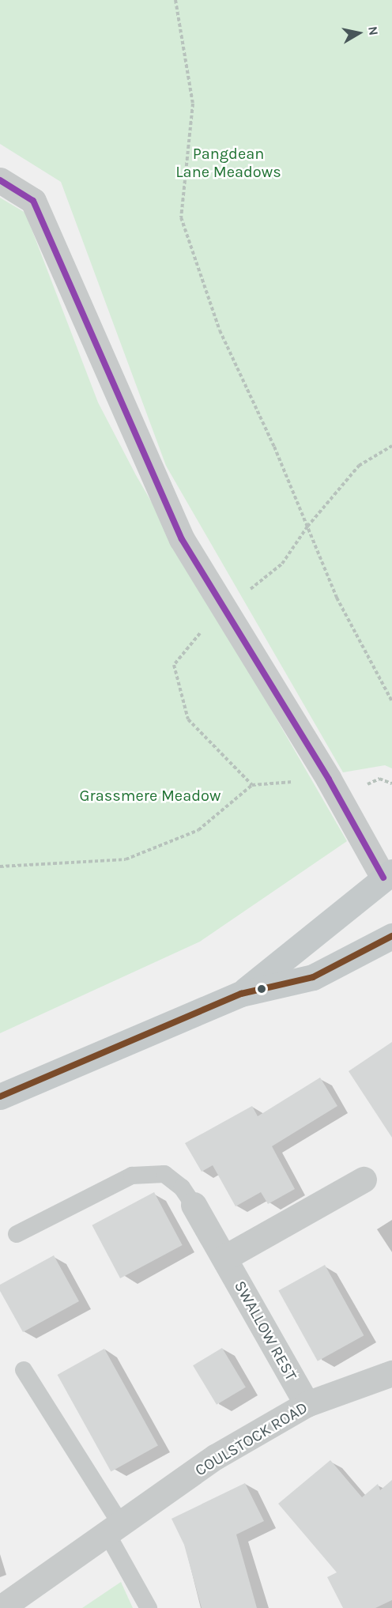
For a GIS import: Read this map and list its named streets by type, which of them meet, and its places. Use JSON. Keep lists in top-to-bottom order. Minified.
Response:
{"streets":{"street":["SWALLOW REST","COULSTOCK ROAD"]},"crossings":[["SWALLOW REST","COULSTOCK ROAD"]],"parks":["Pangdean Lane Meadows","Grassmere Meadow"],"north":"right"}
